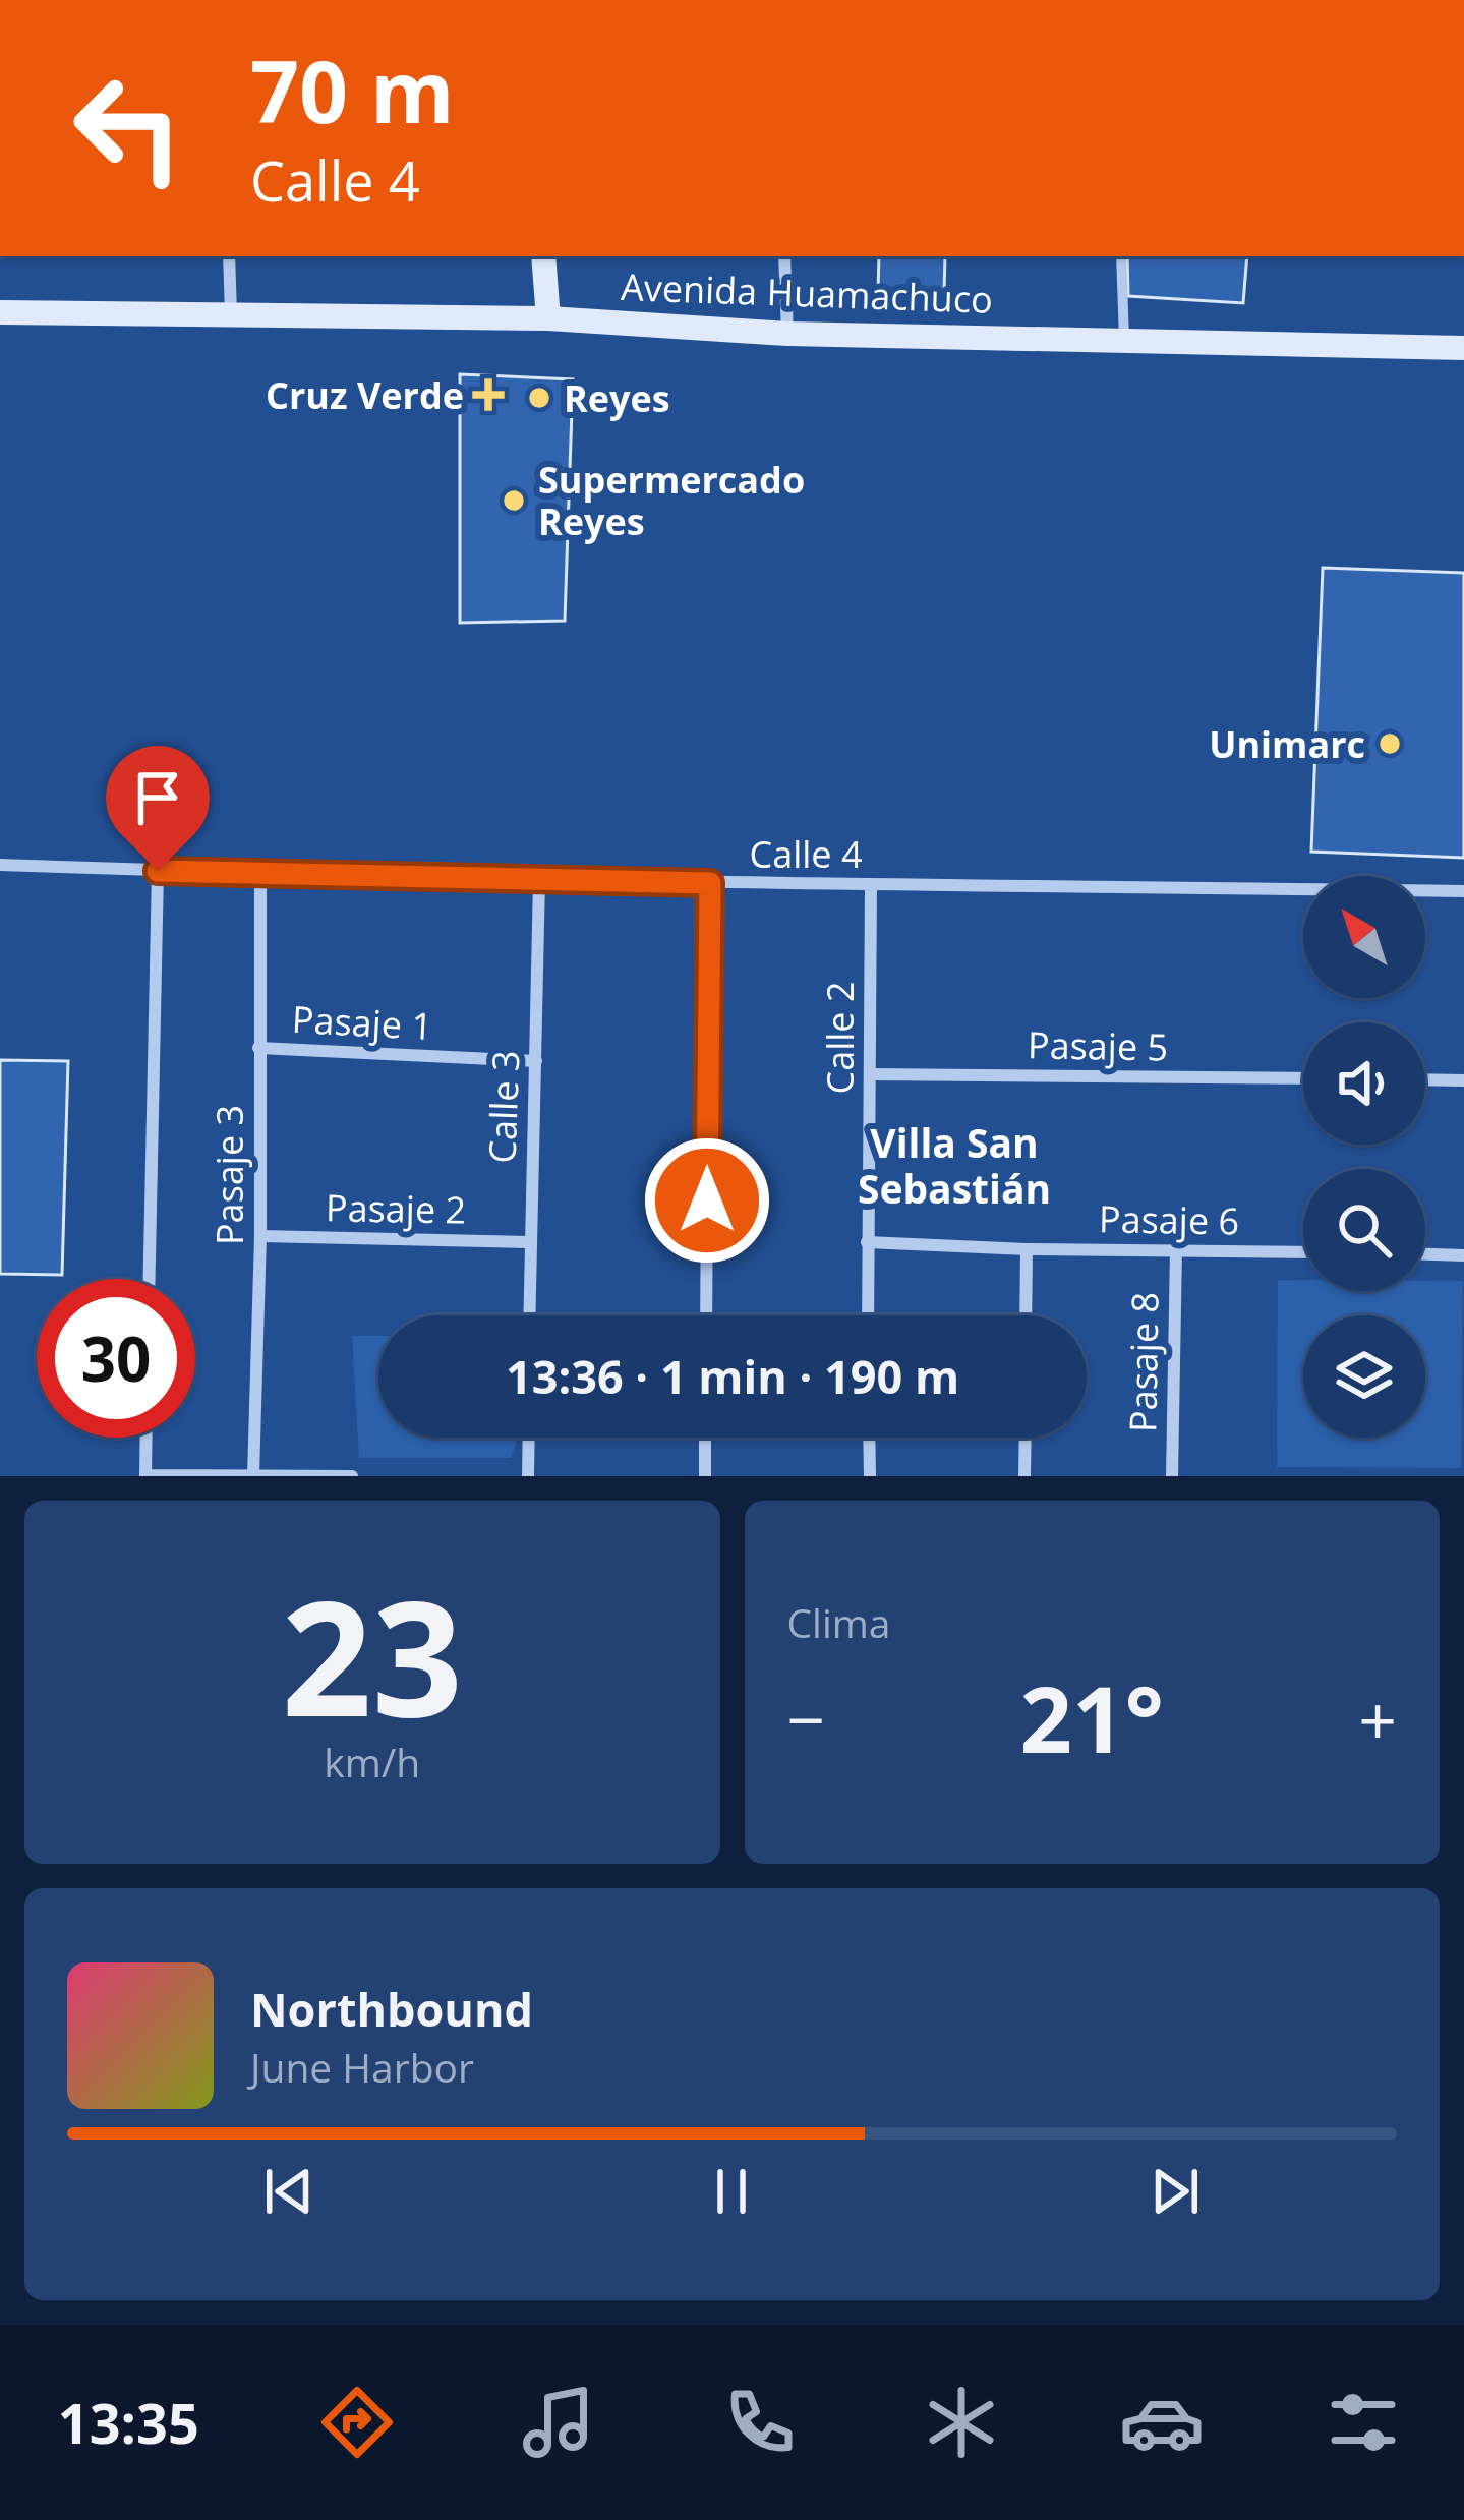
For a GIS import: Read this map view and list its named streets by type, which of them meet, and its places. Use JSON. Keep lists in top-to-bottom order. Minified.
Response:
{"streets":{"main road":["Avenida Huamachuco"],"street":["Calle 4","Pasaje 1","Calle 2","Pasaje 5","Calle 3","Pasaje 3","Pasaje 2","Pasaje 6","Pasaje 8"]},"crossings":[["Calle 4","Calle 2"],["Calle 4","Calle 3"],["Calle 4","Pasaje 3"],["Pasaje 1","Calle 3"],["Pasaje 1","Pasaje 3"],["Calle 2","Pasaje 5"],["Calle 2","Pasaje 6"],["Calle 3","Pasaje 2"],["Pasaje 3","Pasaje 2"],["Pasaje 6","Pasaje 8"]],"districts":["Villa San Sebastián"],"places":{"health":["Cruz Verde"],"other":["Reyes","Supermercado Reyes","Unimarc"]},"north":"top left","page":{"turn":["70 m","Calle 4"],"limit":"30","trip":"13:36 · 1 min · 190 m","tile":[["23","km/h"],"Clima"],"heat":["−","21°","+"],"song":["Northbound","June Harbor"],"tabs":"13:35"}}
